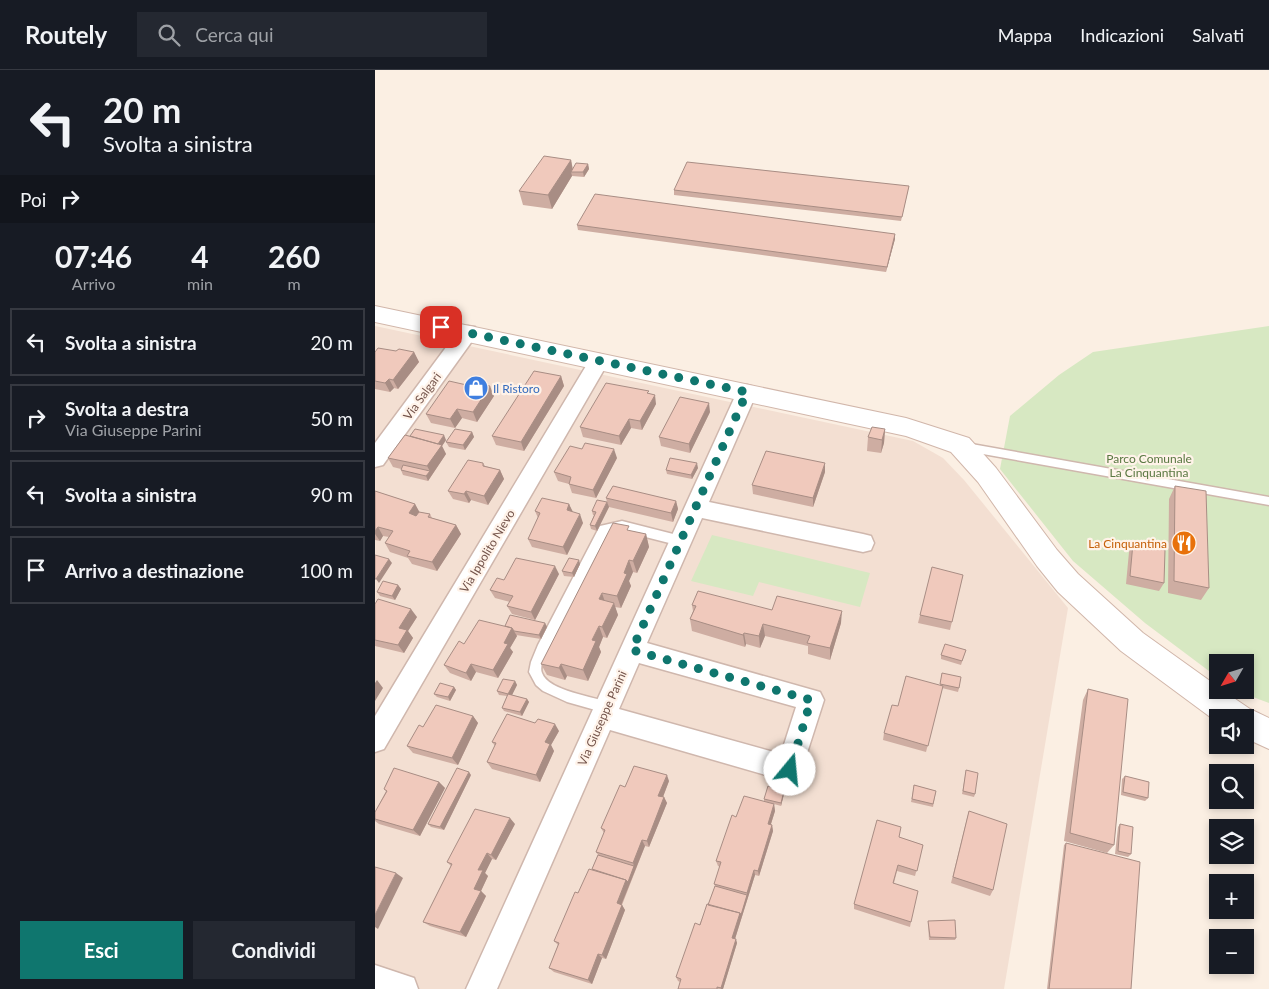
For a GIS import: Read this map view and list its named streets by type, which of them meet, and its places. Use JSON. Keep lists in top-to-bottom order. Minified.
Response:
{"streets":{"street":["Via Salgari","Via Ippolito Nievo","Via Giuseppe Parini"]},"parks":["Parco Comunale La Cinquantina"],"places":{"shop":["Il Ristoro"],"restaurant":["La Cinquantina"]},"north":"bottom left","page":{"header":"Routely","search":"Cerca qui","nav":["Mappa","Indicazioni","Salvati"],"turn":["20 m","Svolta a sinistra"],"then":"Poi","eta":["07:46","Arrivo","4","min","260","m"],"list":[{"name":"Svolta a sinistra","value":"20 m"},{"name":"Svolta a destra","note":"Via Giuseppe Parini","value":"50 m"},{"name":"Svolta a sinistra","value":"90 m"},{"name":"Arrivo a destinazione","value":"100 m"}],"map_buttons":["+","−"],"buttons":["Esci","Condividi"]}}
